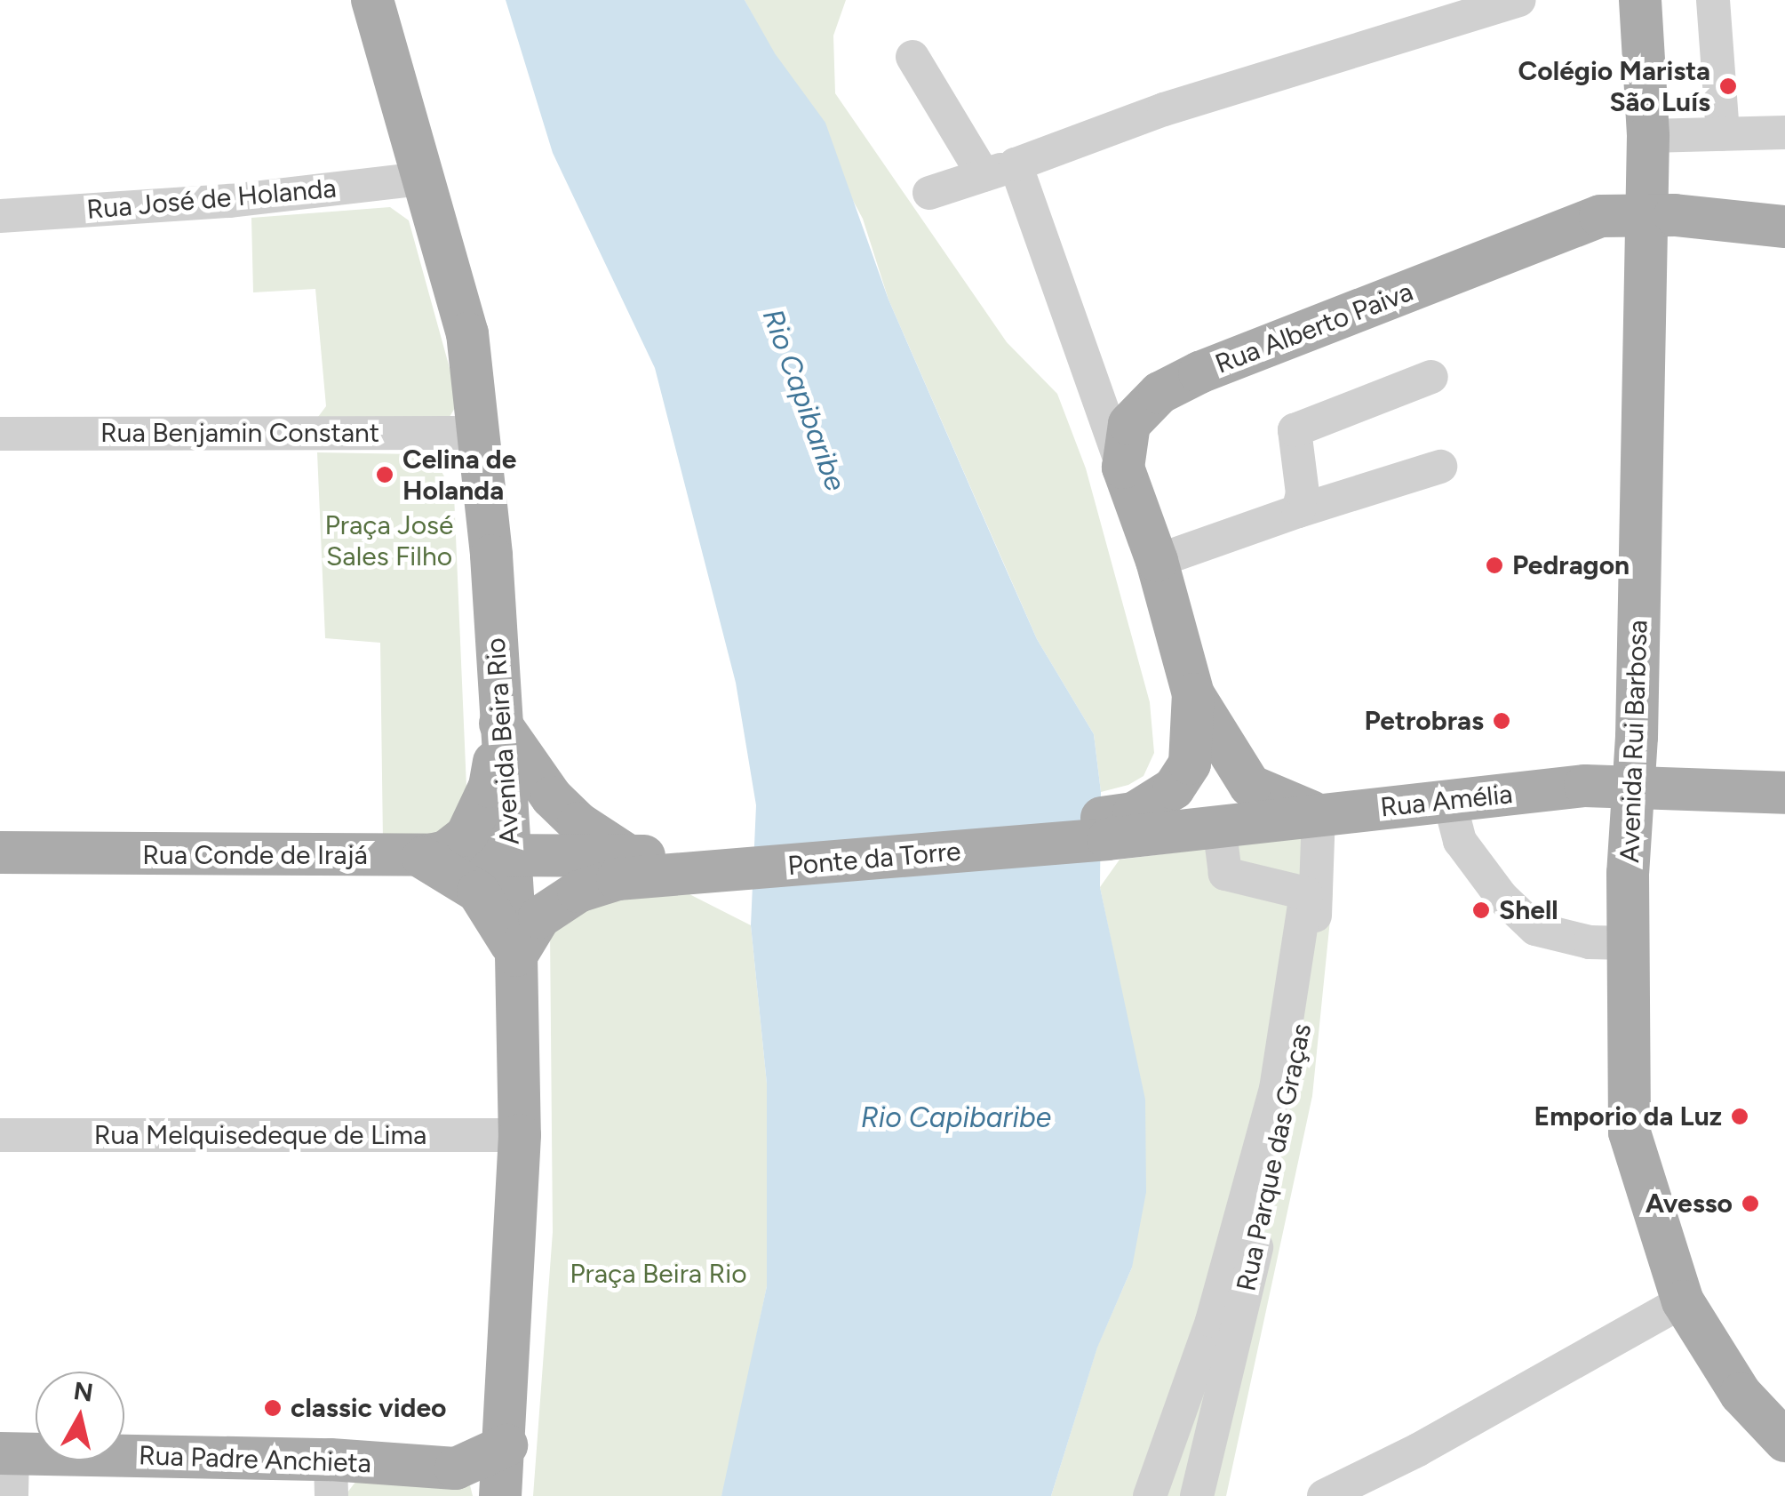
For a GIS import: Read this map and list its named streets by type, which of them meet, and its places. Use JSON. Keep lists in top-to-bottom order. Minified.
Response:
{"streets":{"main road":["Rua Alberto Paiva","Avenida Beira Rio","Avenida Rui Barbosa","Rua Amélia","Rua Conde de Irajá","Ponte da Torre","Rua Padre Anchieta"],"street":["Rua José de Holanda","Rua Benjamin Constant","Rua Melquisedeque de Lima","Rua Parque das Graças"]},"crossings":[["Rua José de Holanda","Avenida Beira Rio"],["Rua Alberto Paiva","Avenida Rui Barbosa"],["Rua Alberto Paiva","Rua Amélia"],["Rua Alberto Paiva","Ponte da Torre"],["Rua Alberto Paiva","Rua Parque das Graças"],["Rua Benjamin Constant","Avenida Beira Rio"],["Avenida Beira Rio","Rua Conde de Irajá"],["Avenida Beira Rio","Rua Melquisedeque de Lima"],["Avenida Beira Rio","Rua Padre Anchieta"],["Avenida Rui Barbosa","Rua Amélia"],["Rua Amélia","Ponte da Torre"],["Rua Amélia","Rua Parque das Graças"]],"water":["Rio Capibaribe"],"parks":["Praça José Sales Filho","Praça Beira Rio"],"places":["Colégio Marista São Luís","Celina de Holanda","Pedragon","Petrobras","Shell","Emporio da Luz","Avesso","classic video"],"north":"top"}
